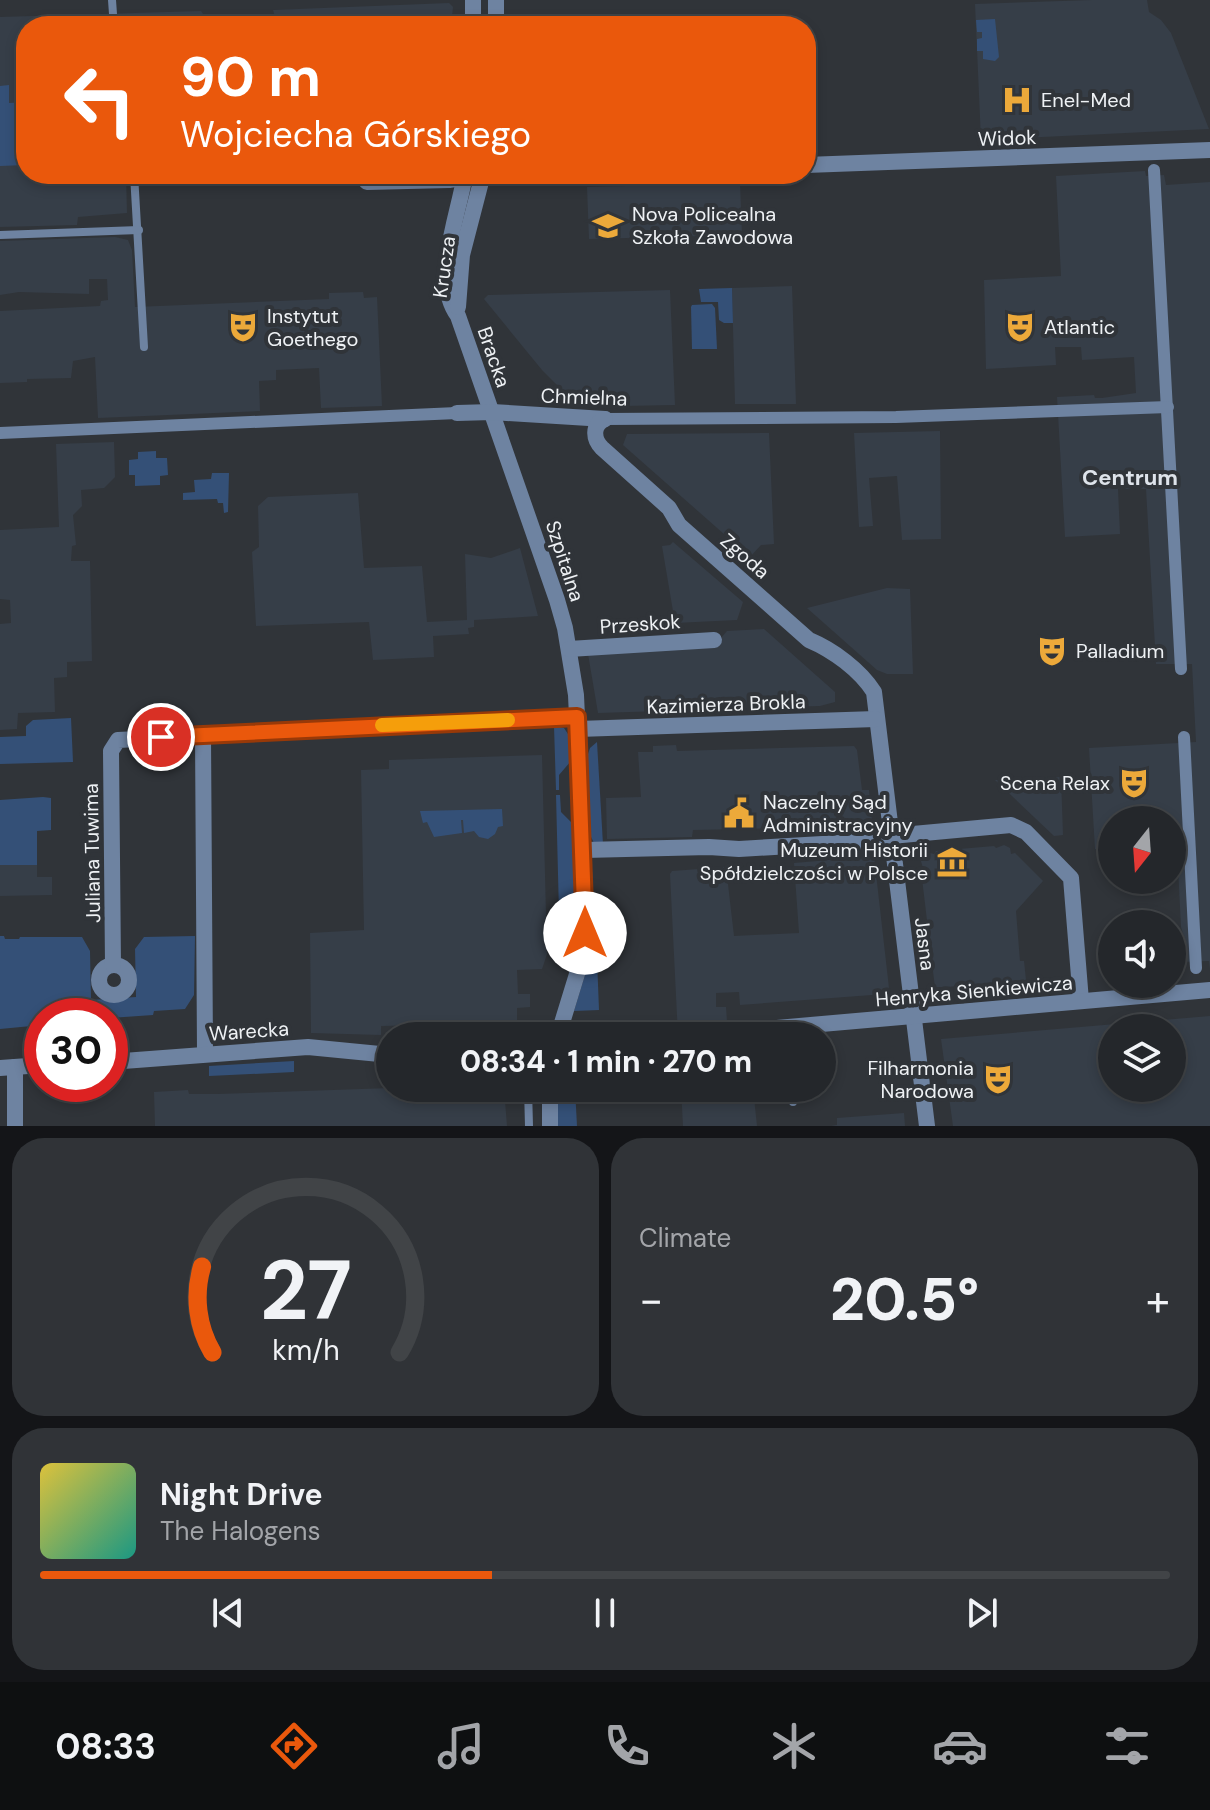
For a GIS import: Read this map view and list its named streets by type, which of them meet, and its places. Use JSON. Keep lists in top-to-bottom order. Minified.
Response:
{"streets":{"street":["Widok","Krucza","Bracka","Chmielna","Zgoda","Szpitalna","Przeskok","Kazimierza Brokla","Juliana Tuwima","Jasna","Henryka Sienkiewicza","Warecka"]},"crossings":[["Krucza","Bracka"],["Bracka","Chmielna"],["Bracka","Szpitalna"],["Chmielna","Zgoda"],["Chmielna","Szpitalna"],["Zgoda","Kazimierza Brokla"],["Zgoda","Jasna"],["Szpitalna","Przeskok"],["Szpitalna","Kazimierza Brokla"],["Kazimierza Brokla","Juliana Tuwima"],["Kazimierza Brokla","Jasna"],["Jasna","Henryka Sienkiewicza"]],"districts":["Centrum"],"places":{"hospital":["Enel-Med"],"school or university":["Nova Policealna Szkoła Zawodowa"],"theatre":["Instytut Goethego","Atlantic","Palladium","Scena Relax","Filharmonia Narodowa"],"public building":["Naczelny Sąd Administracyjny"],"museum":["Muzeum Historii Spółdzielczości w Polsce"]},"north":"bottom","page":{"turn":["90 m","Wojciecha Górskiego"],"limit":"30","trip":"08:34 · 1 min · 270 m","tile":"Climate","heat":["−","20.5°","+"],"song":["Night Drive","The Halogens"],"tabs":"08:33","gauge":["27","km/h"]}}
